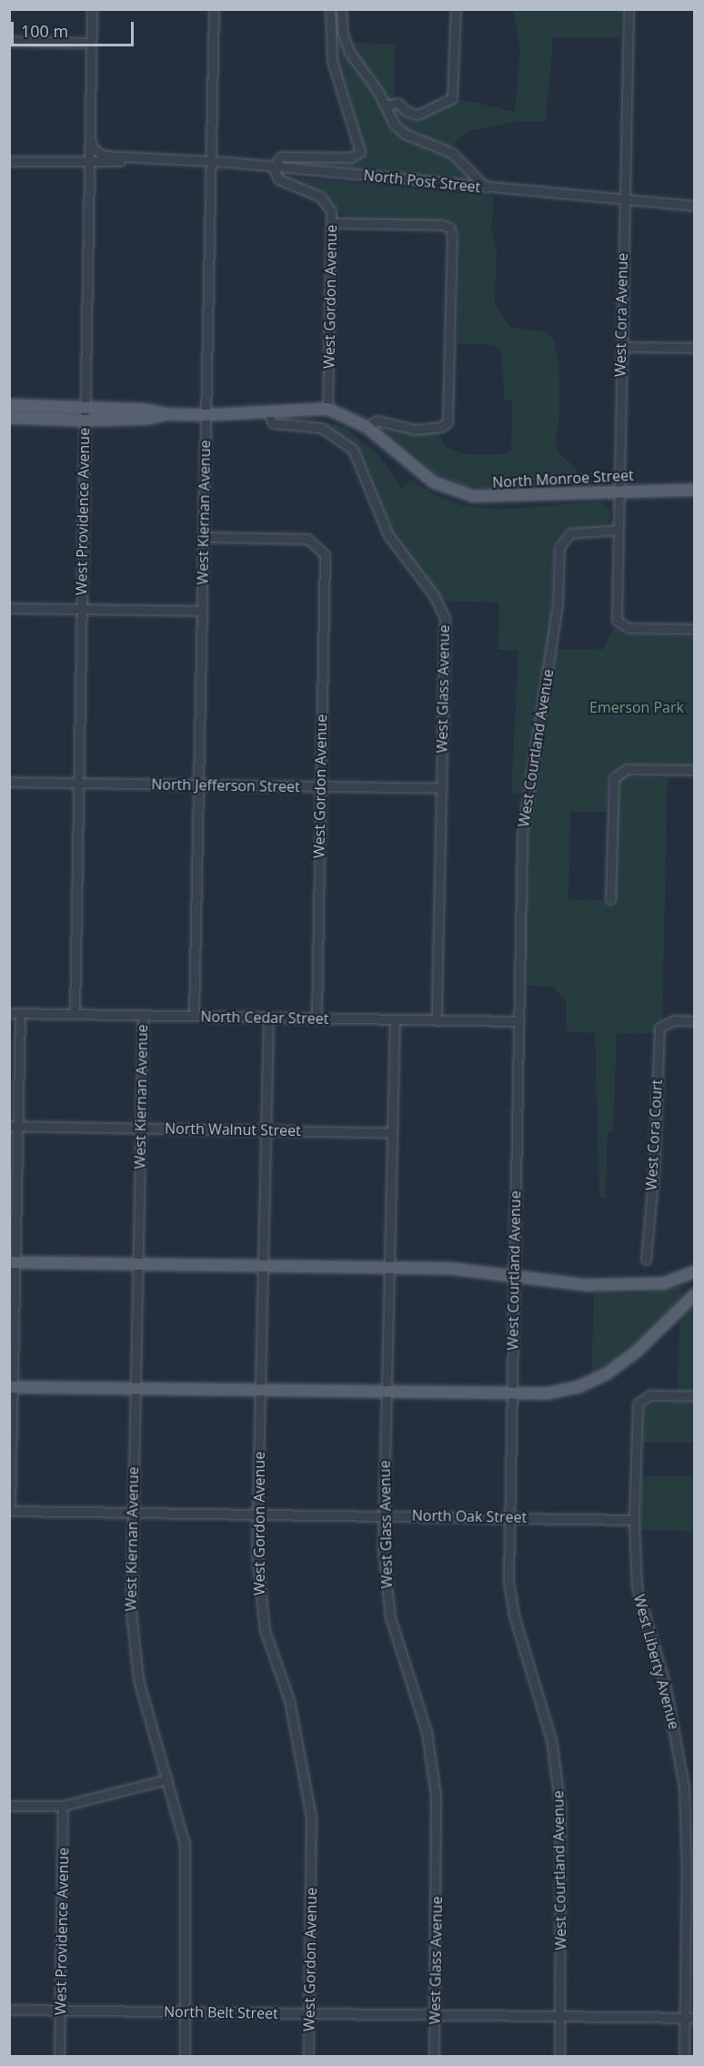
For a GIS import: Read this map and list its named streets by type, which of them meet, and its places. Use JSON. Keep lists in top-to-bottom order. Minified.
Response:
{"streets":{"main road":["North Monroe Street"],"street":["North Post Street","West Gordon Avenue","West Cora Avenue","West Providence Avenue","West Kiernan Avenue","West Glass Avenue","West Courtland Avenue","North Jefferson Street","North Cedar Street","North Walnut Street","West Cora Court","North Oak Street","West Liberty Avenue","North Belt Street"]},"crossings":[["North Post Street","West Gordon Avenue"],["North Post Street","West Cora Avenue"],["North Post Street","West Providence Avenue"],["North Post Street","West Kiernan Avenue"],["West Gordon Avenue","North Monroe Street"],["West Gordon Avenue","West Kiernan Avenue"],["West Gordon Avenue","North Jefferson Street"],["West Gordon Avenue","North Cedar Street"],["West Gordon Avenue","North Walnut Street"],["West Gordon Avenue","North Oak Street"],["West Gordon Avenue","North Belt Street"],["West Cora Avenue","North Monroe Street"],["West Cora Avenue","West Courtland Avenue"],["North Monroe Street","West Providence Avenue"],["North Monroe Street","West Kiernan Avenue"],["North Monroe Street","West Glass Avenue"],["West Providence Avenue","North Jefferson Street"],["West Providence Avenue","North Cedar Street"],["West Providence Avenue","North Belt Street"],["West Kiernan Avenue","North Jefferson Street"],["West Kiernan Avenue","North Cedar Street"],["West Kiernan Avenue","North Walnut Street"],["West Kiernan Avenue","North Oak Street"],["West Kiernan Avenue","North Belt Street"],["West Glass Avenue","North Jefferson Street"],["West Glass Avenue","North Cedar Street"],["West Glass Avenue","North Walnut Street"],["West Glass Avenue","North Oak Street"],["West Glass Avenue","North Belt Street"],["West Courtland Avenue","North Cedar Street"],["West Courtland Avenue","North Oak Street"],["West Courtland Avenue","North Belt Street"],["North Oak Street","West Liberty Avenue"],["West Liberty Avenue","North Belt Street"]],"parks":["Emerson Park"],"scale_bar":"100 m"}
